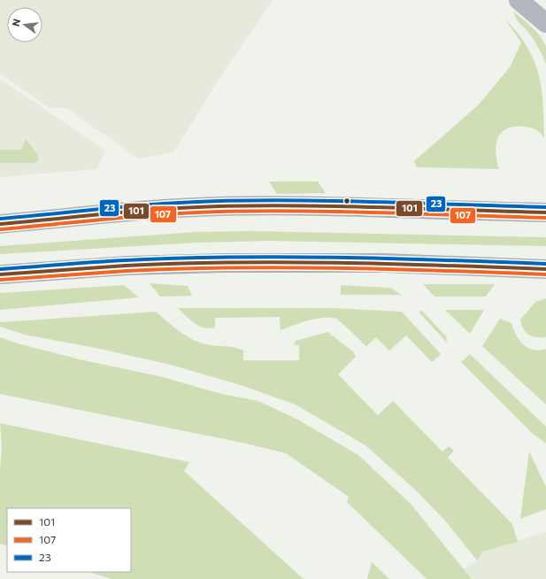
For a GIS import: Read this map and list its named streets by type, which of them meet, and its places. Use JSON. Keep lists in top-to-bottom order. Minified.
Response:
{"lines":["transit line 23","transit line 101","transit line 107"],"legend":["101","107","23"],"north":"left"}
